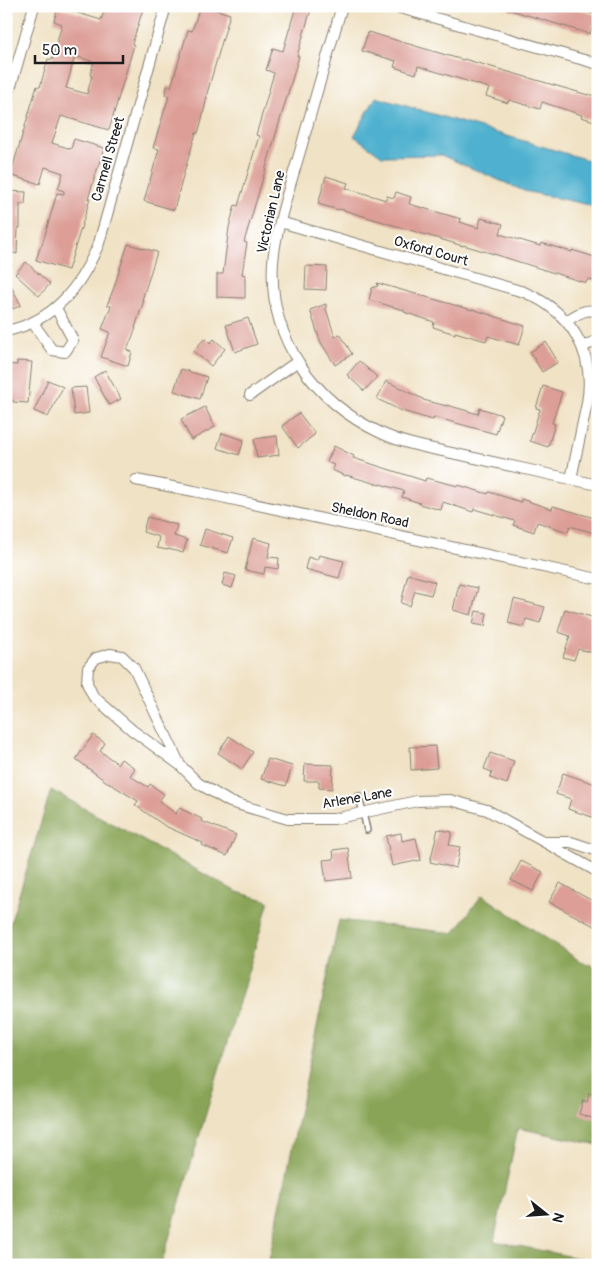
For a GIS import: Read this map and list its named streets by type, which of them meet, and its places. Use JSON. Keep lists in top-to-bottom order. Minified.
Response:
{"streets":{"street":["Carmell Street","Victorian Lane","Oxford Court","Sheldon Road","Arlene Lane"]},"crossings":[["Victorian Lane","Oxford Court"]],"scale_bar":"50 m","north":"right"}
